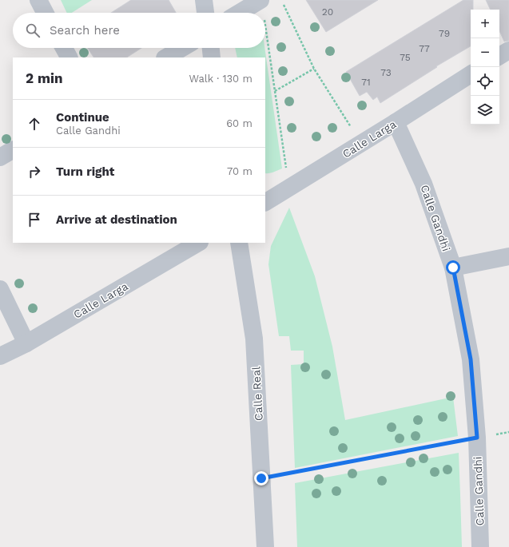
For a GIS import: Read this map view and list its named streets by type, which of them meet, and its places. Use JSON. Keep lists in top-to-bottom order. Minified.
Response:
{"streets":{"street":["Calle Larga","Calle Gandhi","Calle Real"]},"crossings":[["Calle Larga","Calle Gandhi"]],"house_numbers":["20","79","77","75","73","71"],"page":{"map_buttons":["+","−"],"search":"Search here","heading":["2 min","Walk · 130 m"],"list":[["Continue","Calle Gandhi","60 m"],["Turn right","70 m"],"Arrive at destination"]}}
